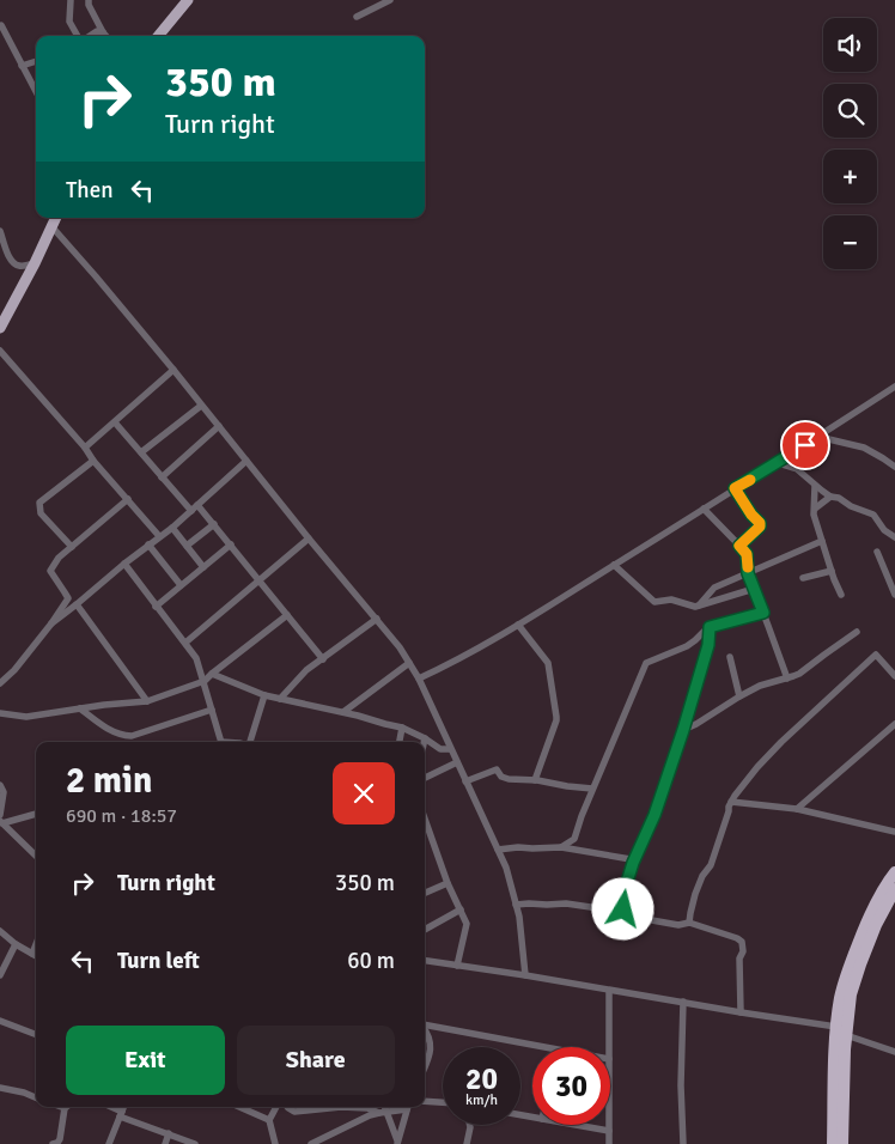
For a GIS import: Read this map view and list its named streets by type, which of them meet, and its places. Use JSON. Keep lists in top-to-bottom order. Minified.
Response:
{"page":{"map_buttons":["+","−"],"turn":["350 m","Turn right"],"then":"Then","heading":["2 min","690 m · 18:57"],"list":[{"name":"Turn right","value":"350 m"},{"name":"Turn left","value":"60 m"}],"buttons":["Exit","Share"],"speed":"20 km/h","limit":"30"}}
